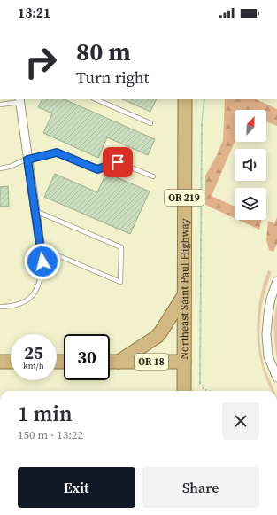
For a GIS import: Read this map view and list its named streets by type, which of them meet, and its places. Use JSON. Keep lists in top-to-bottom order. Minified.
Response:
{"streets":{"highway":["OR 219","Northeast Saint Paul Highway","OR 18"]},"crossings":[["Northeast Saint Paul Highway","OR 18"]],"north":"top right","page":{"status":"13:21","turn":["80 m","Turn right"],"speed":"25 km/h","limit":"30","heading":["1 min","150 m · 13:22"],"buttons":["Exit","Share"]}}
